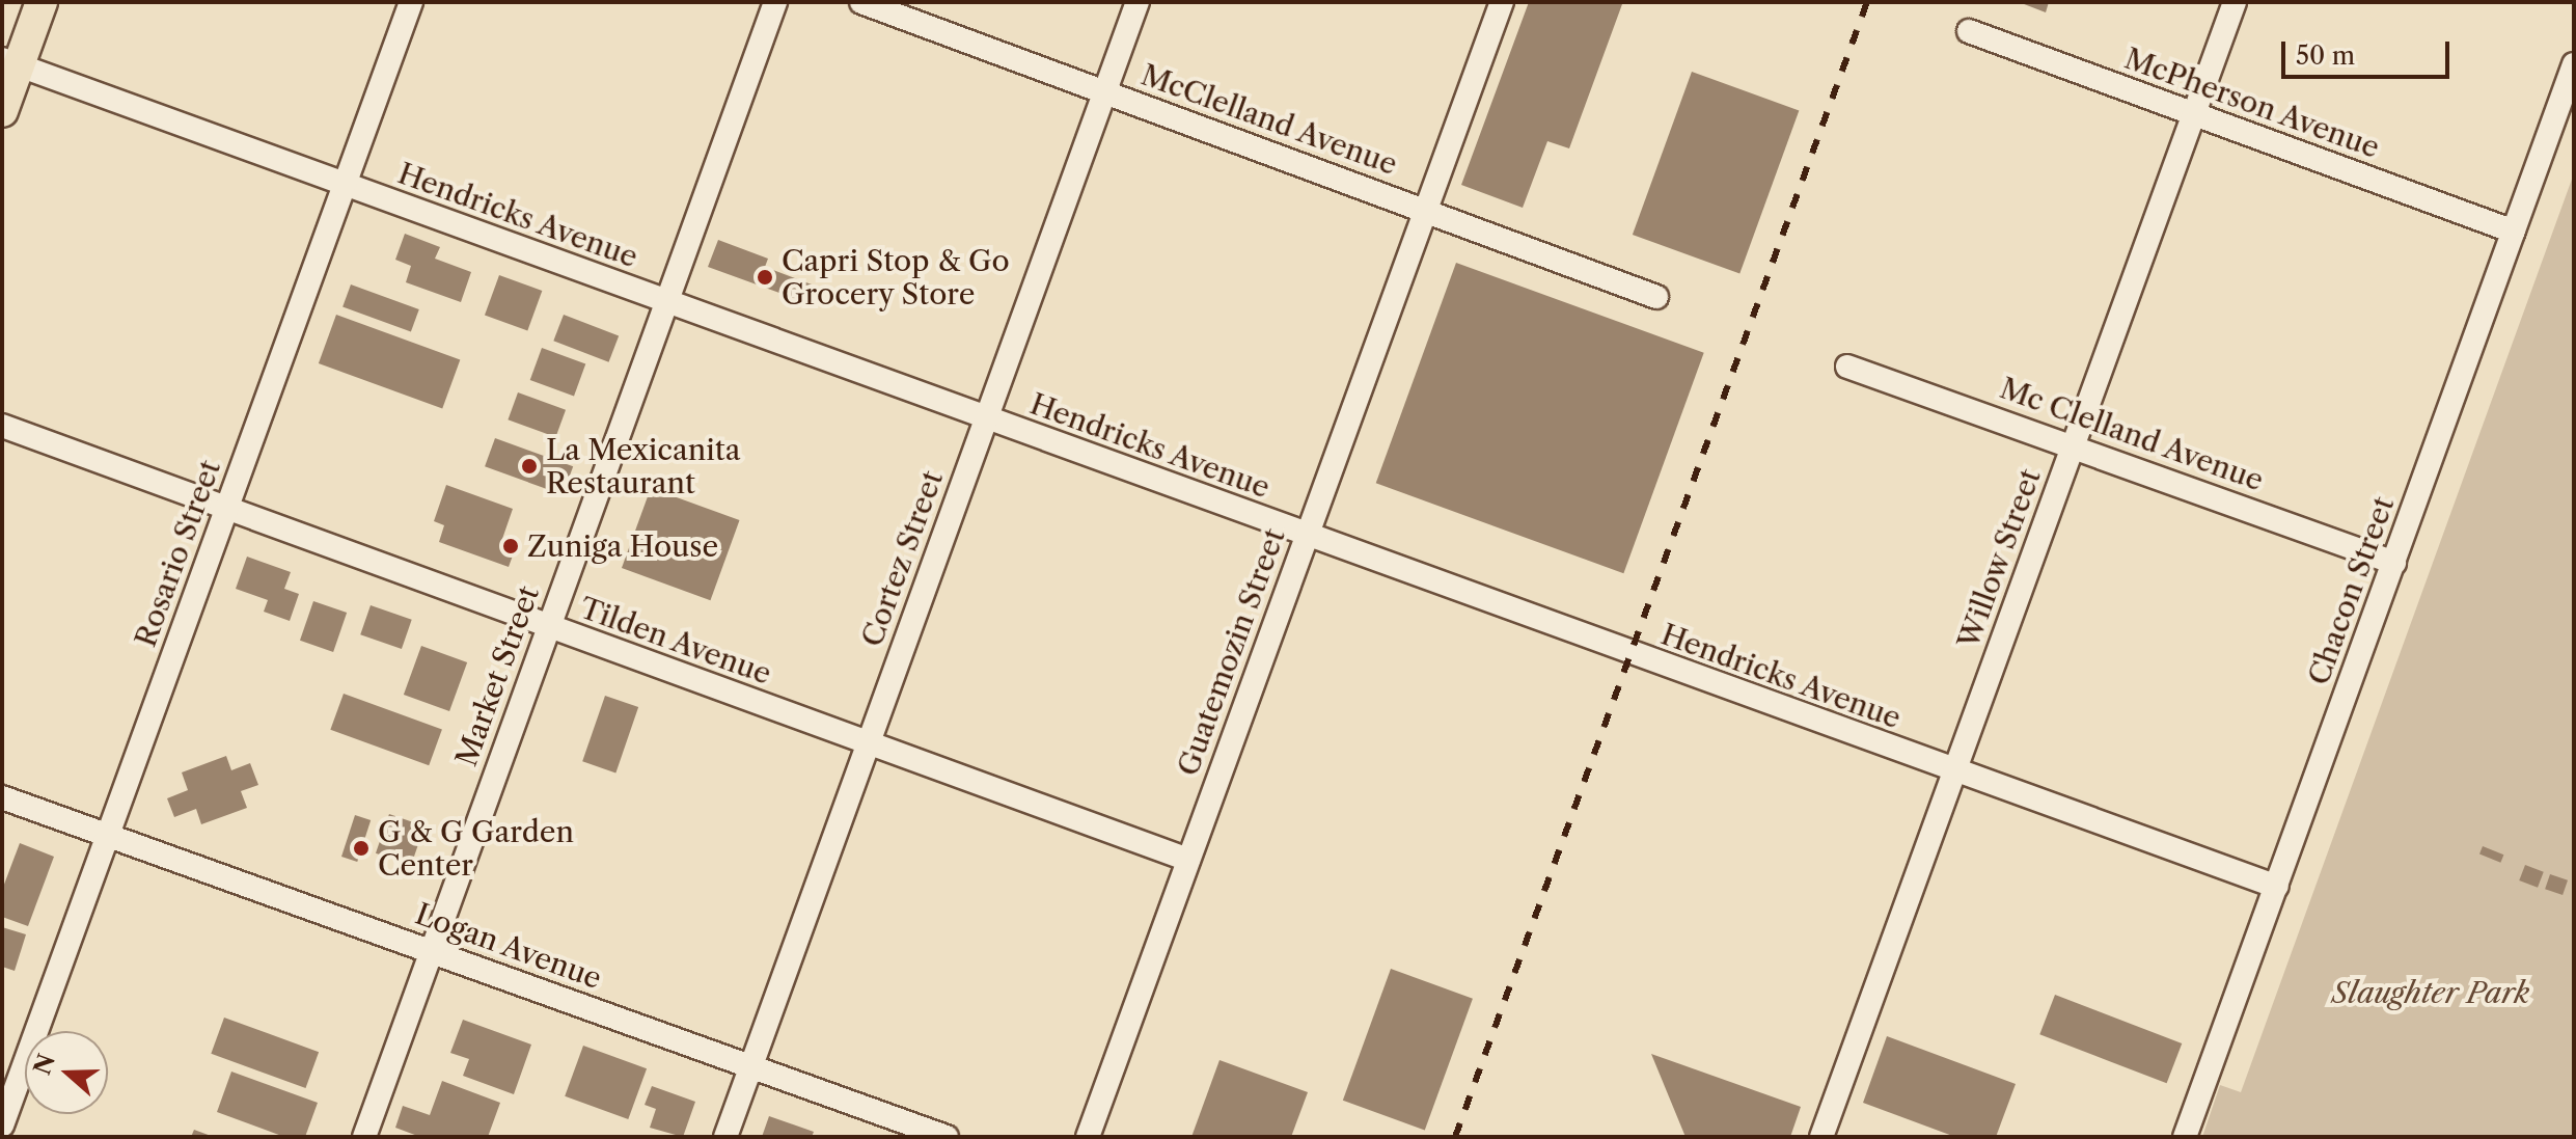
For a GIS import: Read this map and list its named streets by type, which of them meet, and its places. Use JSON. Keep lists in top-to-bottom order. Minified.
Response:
{"streets":{"street":["McPherson Avenue","McClelland Avenue","Hendricks Avenue","Mc Clelland Avenue","Rosario Street","Cortez Street","Willow Street","Chacon Street","Tilden Avenue","Guatemozin Street","Market Street","Logan Avenue"]},"crossings":[["McPherson Avenue","Willow Street"],["McPherson Avenue","Chacon Street"],["McClelland Avenue","Cortez Street"],["McClelland Avenue","Guatemozin Street"],["Hendricks Avenue","Rosario Street"],["Hendricks Avenue","Cortez Street"],["Hendricks Avenue","Willow Street"],["Hendricks Avenue","Chacon Street"],["Hendricks Avenue","Guatemozin Street"],["Hendricks Avenue","Market Street"],["Mc Clelland Avenue","Willow Street"],["Mc Clelland Avenue","Chacon Street"],["Rosario Street","Tilden Avenue"],["Rosario Street","Logan Avenue"],["Cortez Street","Tilden Avenue"],["Cortez Street","Logan Avenue"],["Tilden Avenue","Guatemozin Street"],["Tilden Avenue","Market Street"],["Market Street","Logan Avenue"]],"parks":["Slaughter Park"],"places":["Capri Stop & Go Grocery Store","La Mexicanita Restaurant","Zuniga House","G & G Garden Center"],"scale_bar":"50 m","north":"left"}
